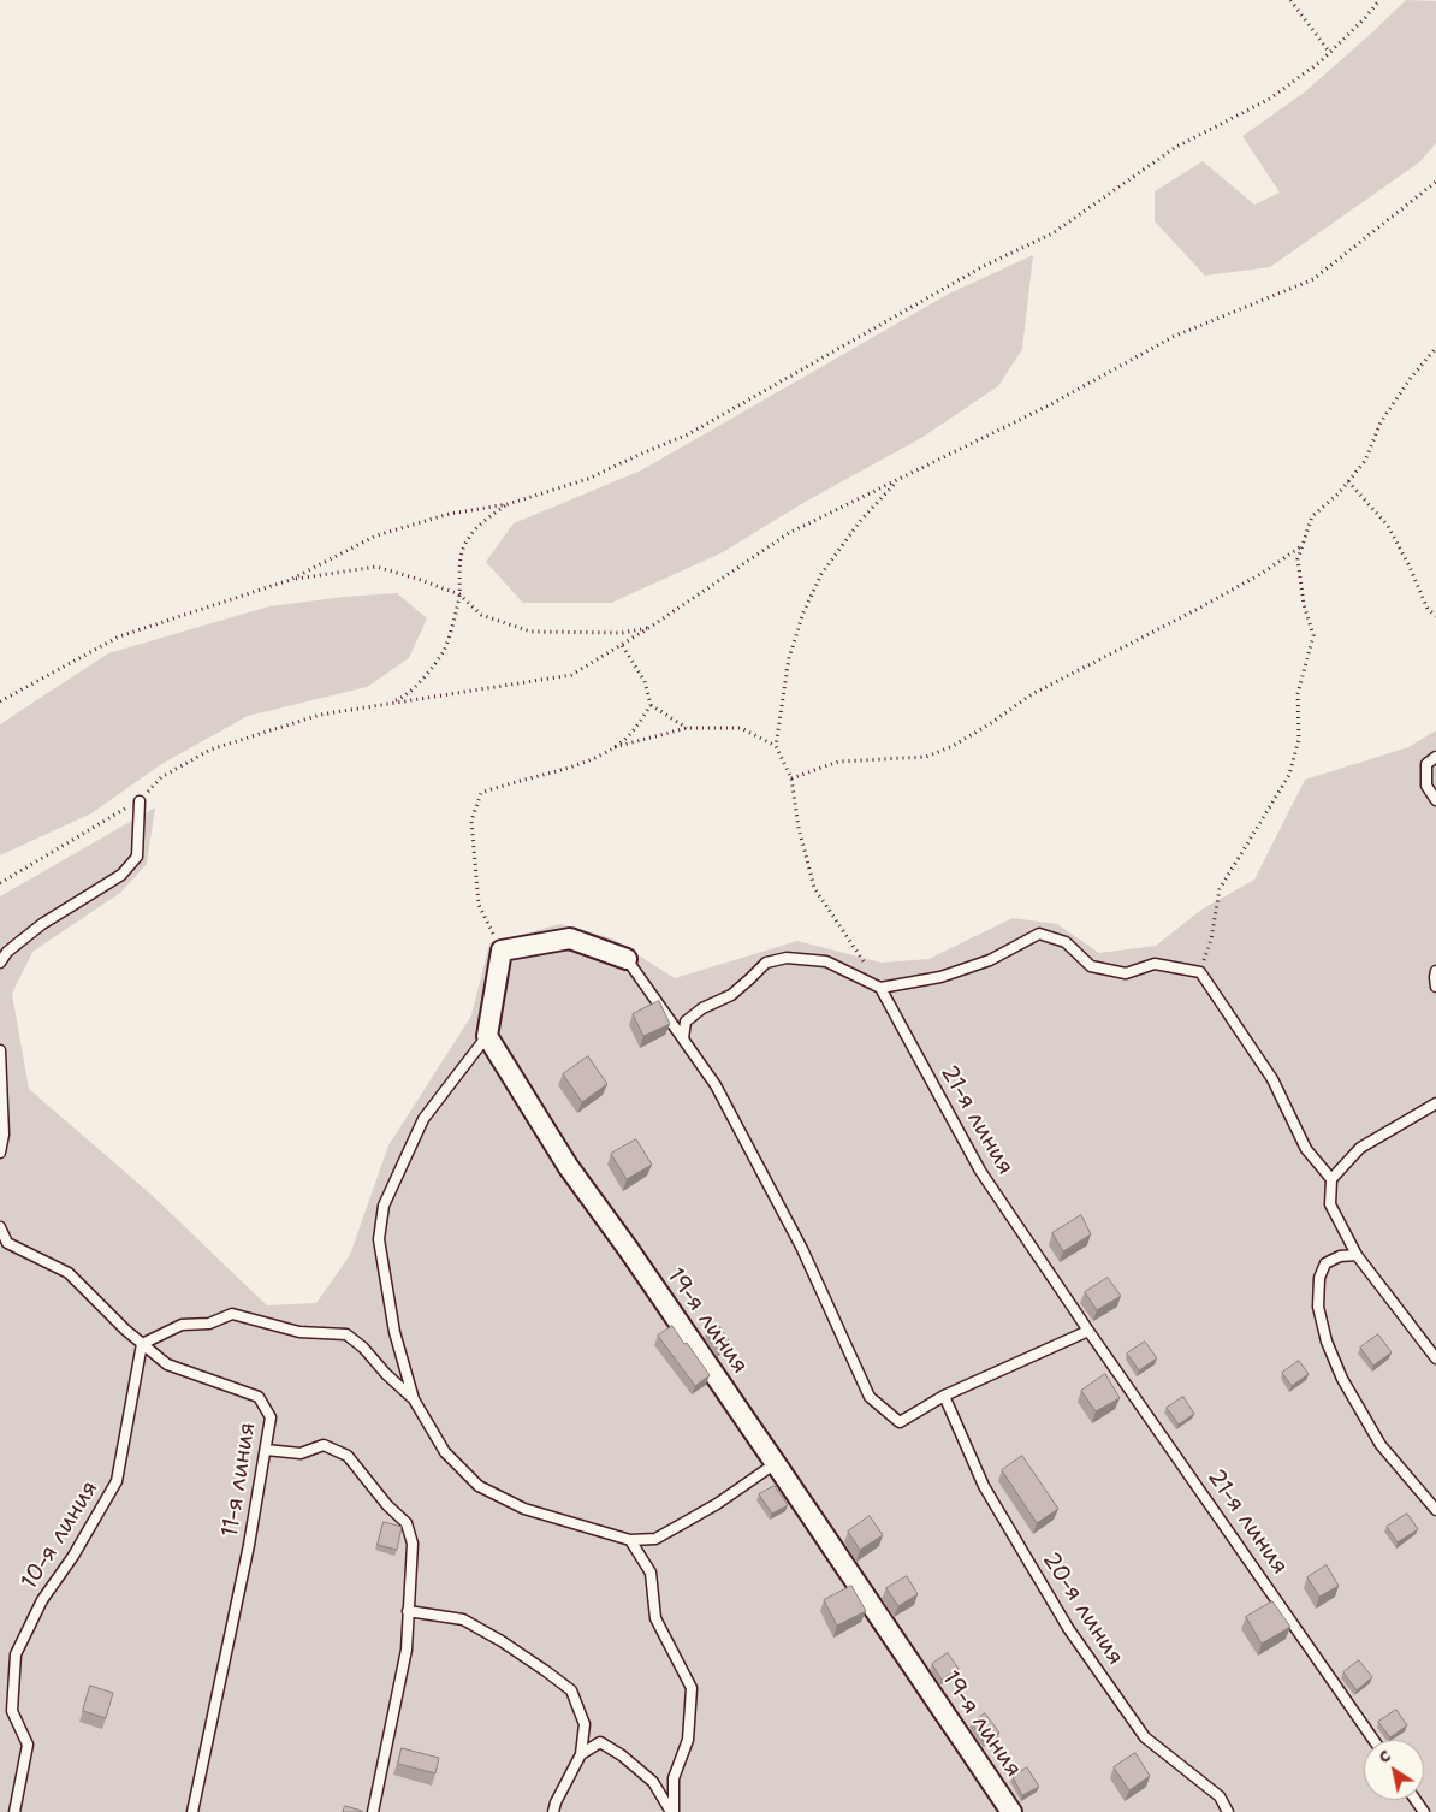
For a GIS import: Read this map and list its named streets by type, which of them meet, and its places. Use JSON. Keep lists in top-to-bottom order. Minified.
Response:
{"streets":{"street":["19-я линия"],"lane":["21-я линия","11-я линия","10-я линия","20-я линия"]},"crossings":[["11-я линия","10-я линия"]],"north":"top left"}
